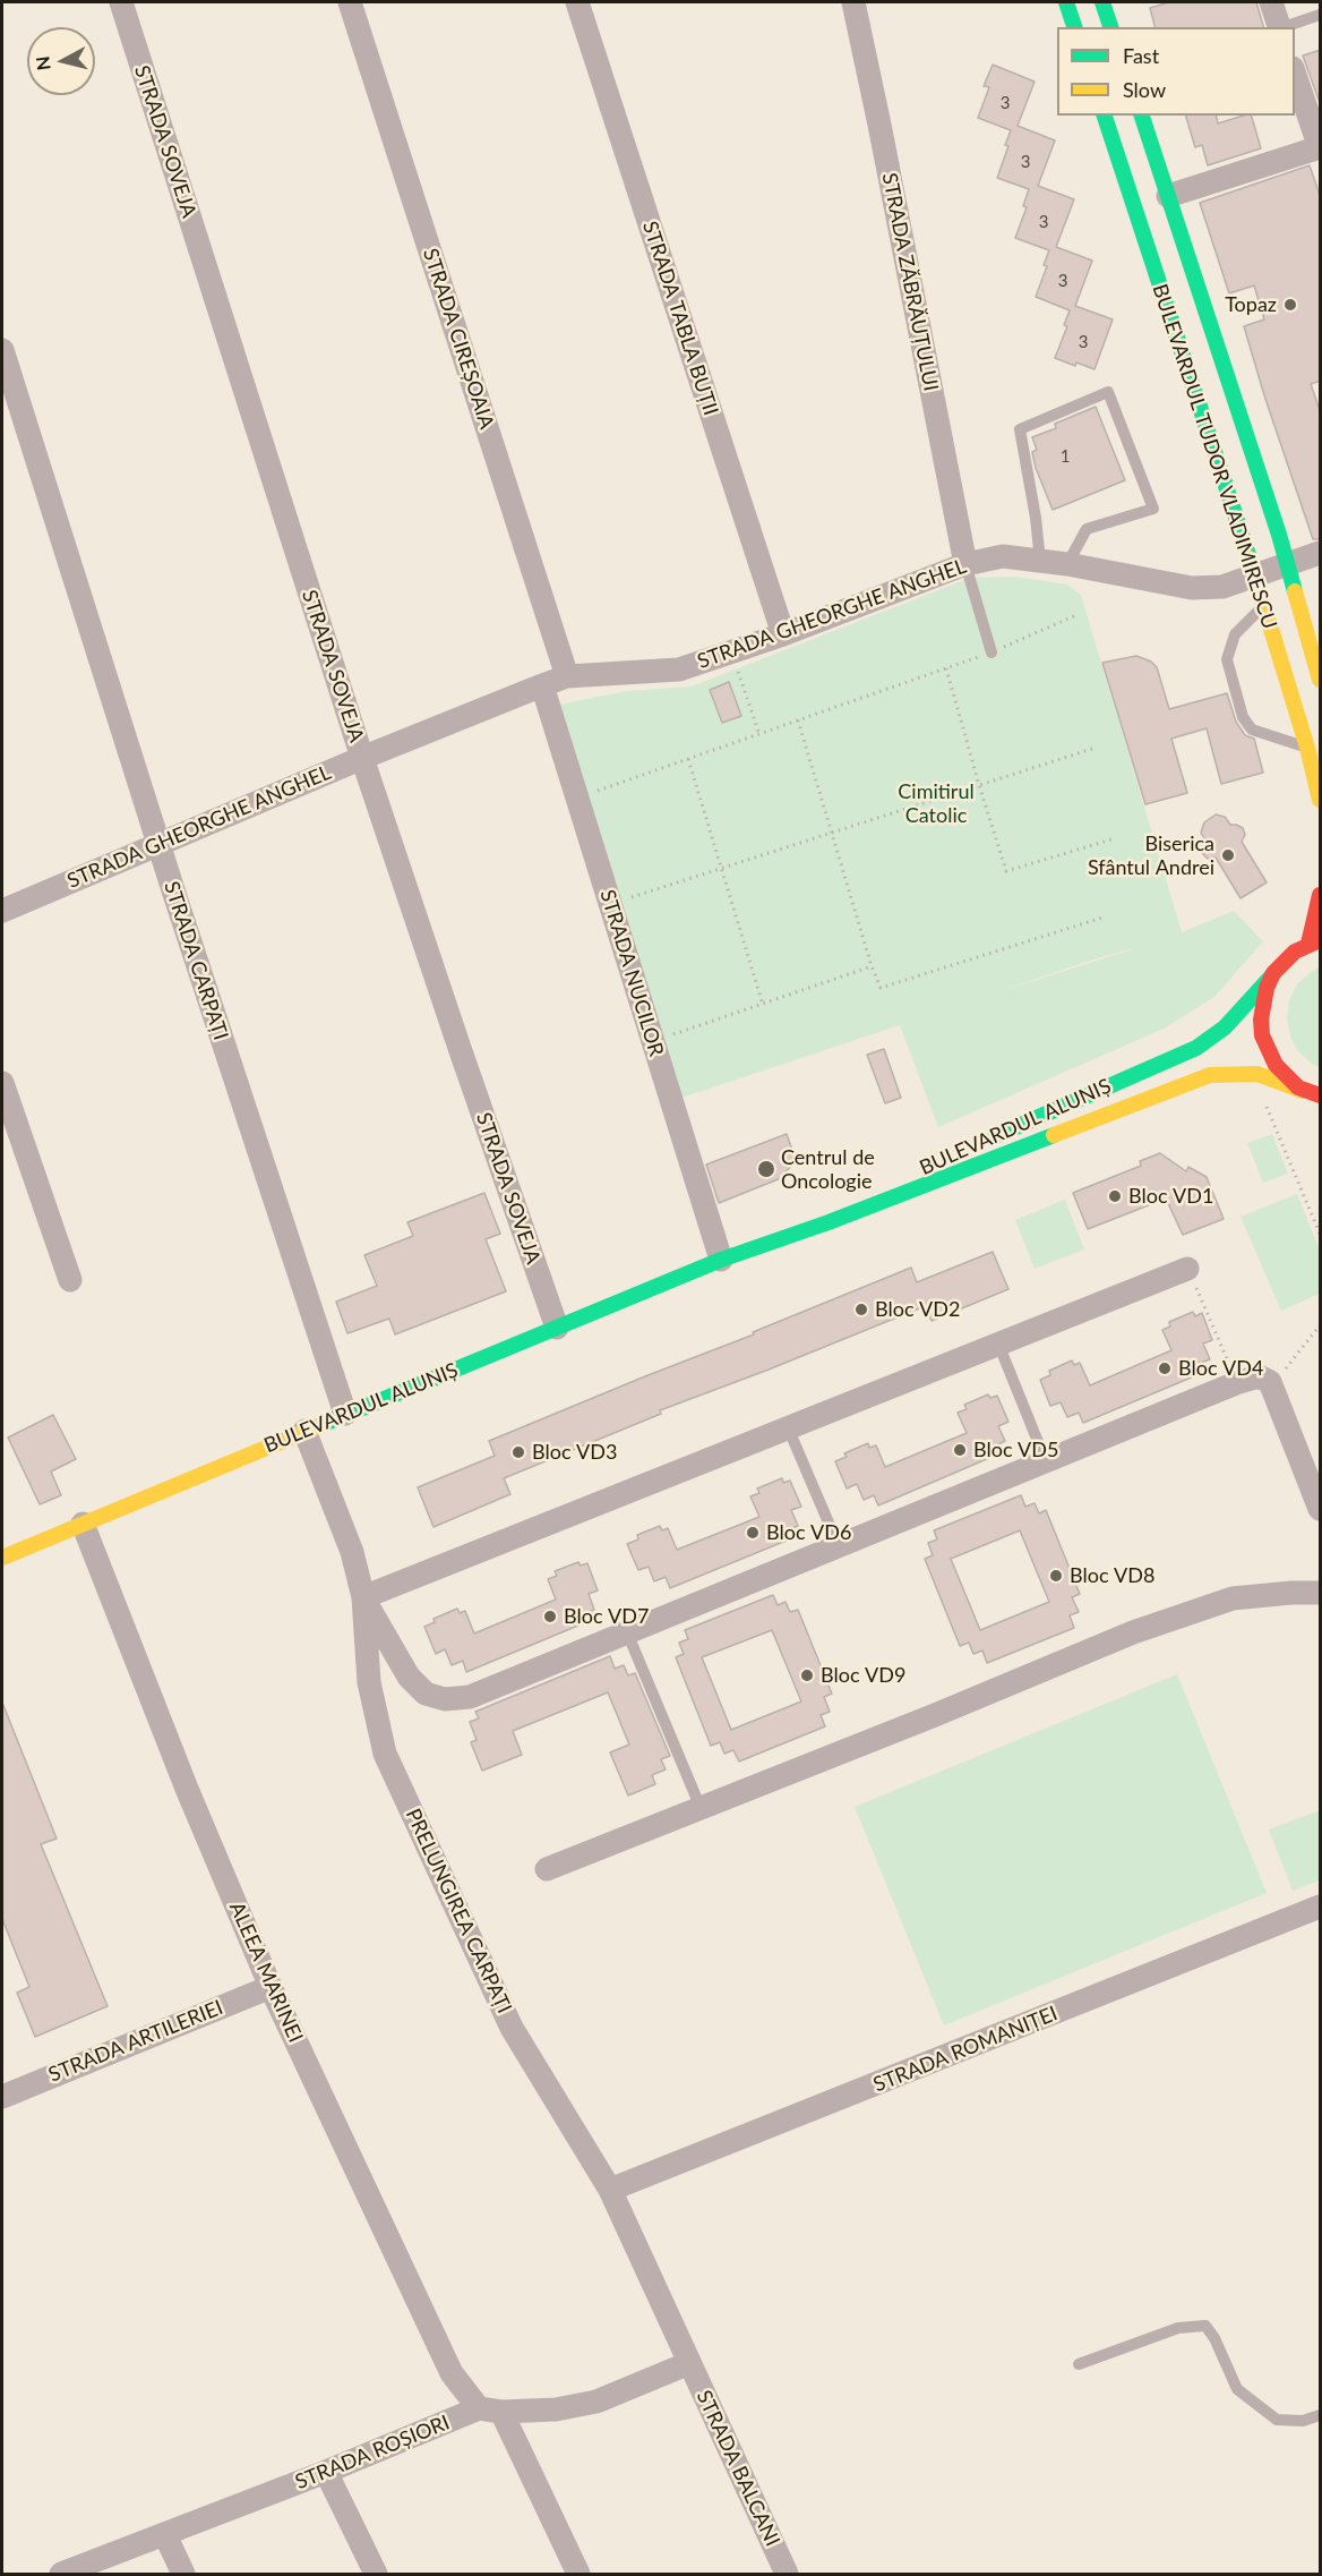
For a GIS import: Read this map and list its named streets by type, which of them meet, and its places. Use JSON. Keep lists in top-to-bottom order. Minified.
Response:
{"streets":{"main road":["BULEVARDUL TUDOR VLADIMIRESCU","BULEVARDUL ALUNIȘ"],"street":["STRADA SOVEJA","STRADA ZĂBRĂUȚULUI","STRADA TABLA BUȚII","STRADA CIREȘOAIA","STRADA GHEORGHE ANGHEL","STRADA CARPAȚI","STRADA NUCILOR","PRELUNGIREA CARPAȚI","ALEEA MARINEI","STRADA ARTILERIEI","STRADA ROMANIȚEI","STRADA ROȘIORI","STRADA BALCANI"]},"crossings":[["STRADA SOVEJA","STRADA GHEORGHE ANGHEL"],["STRADA SOVEJA","BULEVARDUL ALUNIȘ"],["STRADA ZĂBRĂUȚULUI","STRADA GHEORGHE ANGHEL"],["STRADA TABLA BUȚII","STRADA GHEORGHE ANGHEL"],["STRADA CIREȘOAIA","STRADA GHEORGHE ANGHEL"],["BULEVARDUL TUDOR VLADIMIRESCU","STRADA GHEORGHE ANGHEL"],["STRADA GHEORGHE ANGHEL","STRADA CARPAȚI"],["STRADA GHEORGHE ANGHEL","STRADA NUCILOR"],["STRADA CARPAȚI","BULEVARDUL ALUNIȘ"],["STRADA NUCILOR","BULEVARDUL ALUNIȘ"],["BULEVARDUL ALUNIȘ","PRELUNGIREA CARPAȚI"],["BULEVARDUL ALUNIȘ","ALEEA MARINEI"],["PRELUNGIREA CARPAȚI","STRADA ROMANIȚEI"],["PRELUNGIREA CARPAȚI","STRADA ROȘIORI"],["PRELUNGIREA CARPAȚI","STRADA BALCANI"],["ALEEA MARINEI","STRADA ARTILERIEI"],["ALEEA MARINEI","STRADA ROȘIORI"],["STRADA ROȘIORI","STRADA BALCANI"]],"parks":["Cimitirul Catolic"],"places":["Topaz","Biserica Sfântul Andrei","Centrul de Oncologie","Bloc VD1","Bloc VD2","Bloc VD4","Bloc VD5","Bloc VD3","Bloc VD6","Bloc VD8","Bloc VD7","Bloc VD9"],"house_numbers":["3","3","3","3","3","1"],"legend":["Fast","Slow"],"north":"left"}
